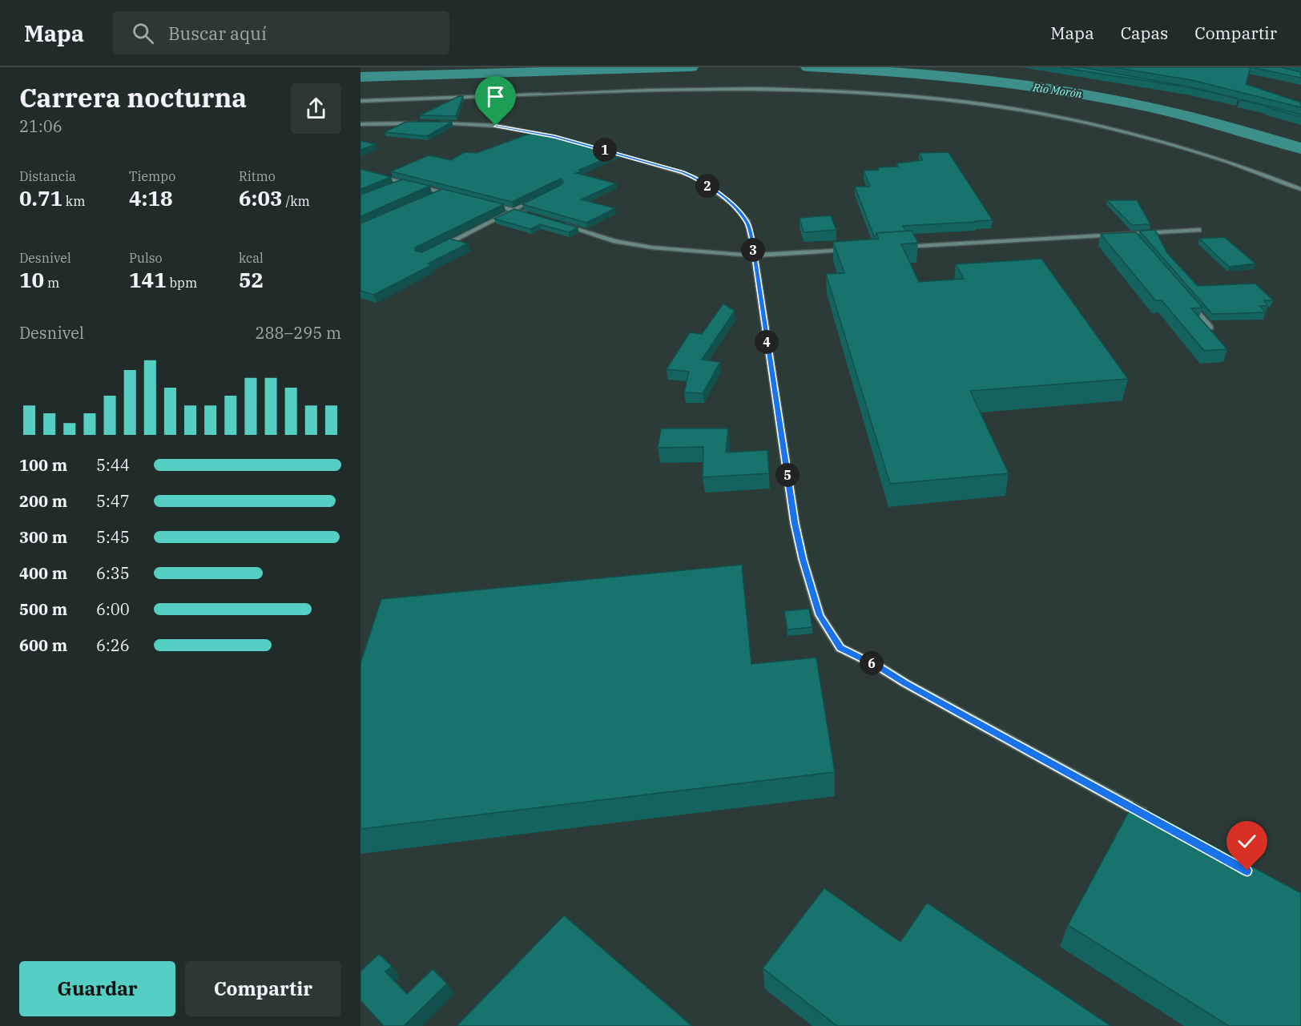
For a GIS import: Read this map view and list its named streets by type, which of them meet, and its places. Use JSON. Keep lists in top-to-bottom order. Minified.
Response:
{"water":["Río Morón"],"page":{"header":"Mapa","search":"Buscar aquí","nav":["Mapa","Capas","Compartir"],"heading":["Carrera nocturna","21:06"],"pins":["1","2","3","4","5","6"],"stats":[["Distancia","0.71 km"],["Tiempo","4:18"],["Ritmo","6:03 /km"],["Desnivel","10 m"],["Pulso","141 bpm"],["kcal","52"]],"chart":["Desnivel","288–295 m"],"list":[{"name":"100 m","note":"5:44"},{"name":"200 m","note":"5:47"},{"name":"300 m","note":"5:45"},{"name":"400 m","note":"6:35"},{"name":"500 m","note":"6:00"},{"name":"600 m","note":"6:26"}],"buttons":["Guardar","Compartir"]}}
